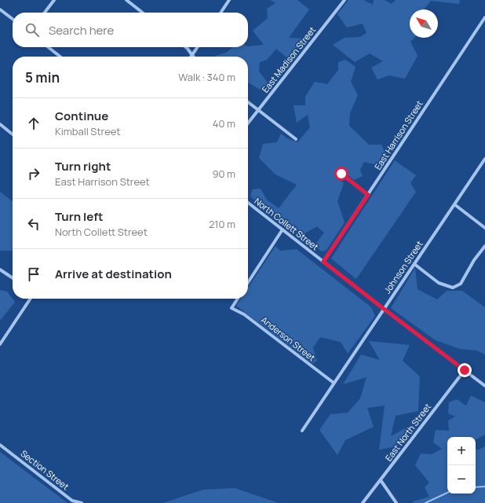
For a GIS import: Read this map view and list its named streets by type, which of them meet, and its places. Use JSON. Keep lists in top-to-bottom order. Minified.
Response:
{"streets":{"street":["East Madison Street","East Harrison Street","North Collett Street","Johnson Street","Anderson Street","East North Street","Section Street"]},"crossings":[["East Harrison Street","North Collett Street"],["North Collett Street","Johnson Street"],["North Collett Street","East North Street"],["Johnson Street","Anderson Street"]],"north":"top left","page":{"search":"Search here","heading":["5 min","Walk · 340 m"],"list":[["Continue","Kimball Street","40 m"],["Turn right","East Harrison Street","90 m"],["Turn left","North Collett Street","210 m"],"Arrive at destination"],"map_buttons":["+","−"]}}
